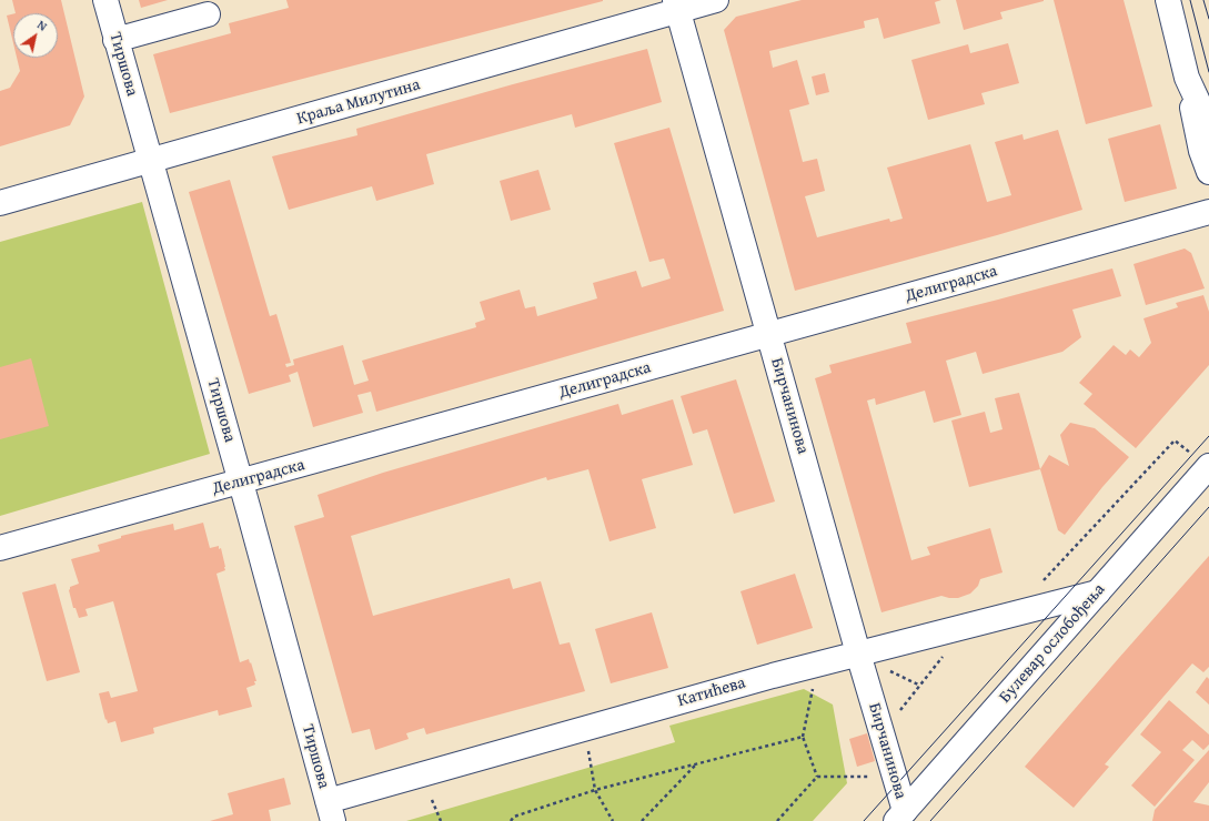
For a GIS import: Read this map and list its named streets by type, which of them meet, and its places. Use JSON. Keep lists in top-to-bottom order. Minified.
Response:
{"streets":{"street":["Тиршова","Краља Милутина","Делиградска","Бирчанинова","Булевар ослобођења","Катићева"]},"crossings":[["Тиршова","Краља Милутина"],["Тиршова","Делиградска"],["Тиршова","Катићева"],["Краља Милутина","Бирчанинова"],["Делиградска","Бирчанинова"],["Бирчанинова","Булевар ослобођења"],["Бирчанинова","Катићева"],["Булевар ослобођења","Катићева"]],"north":"top right"}
